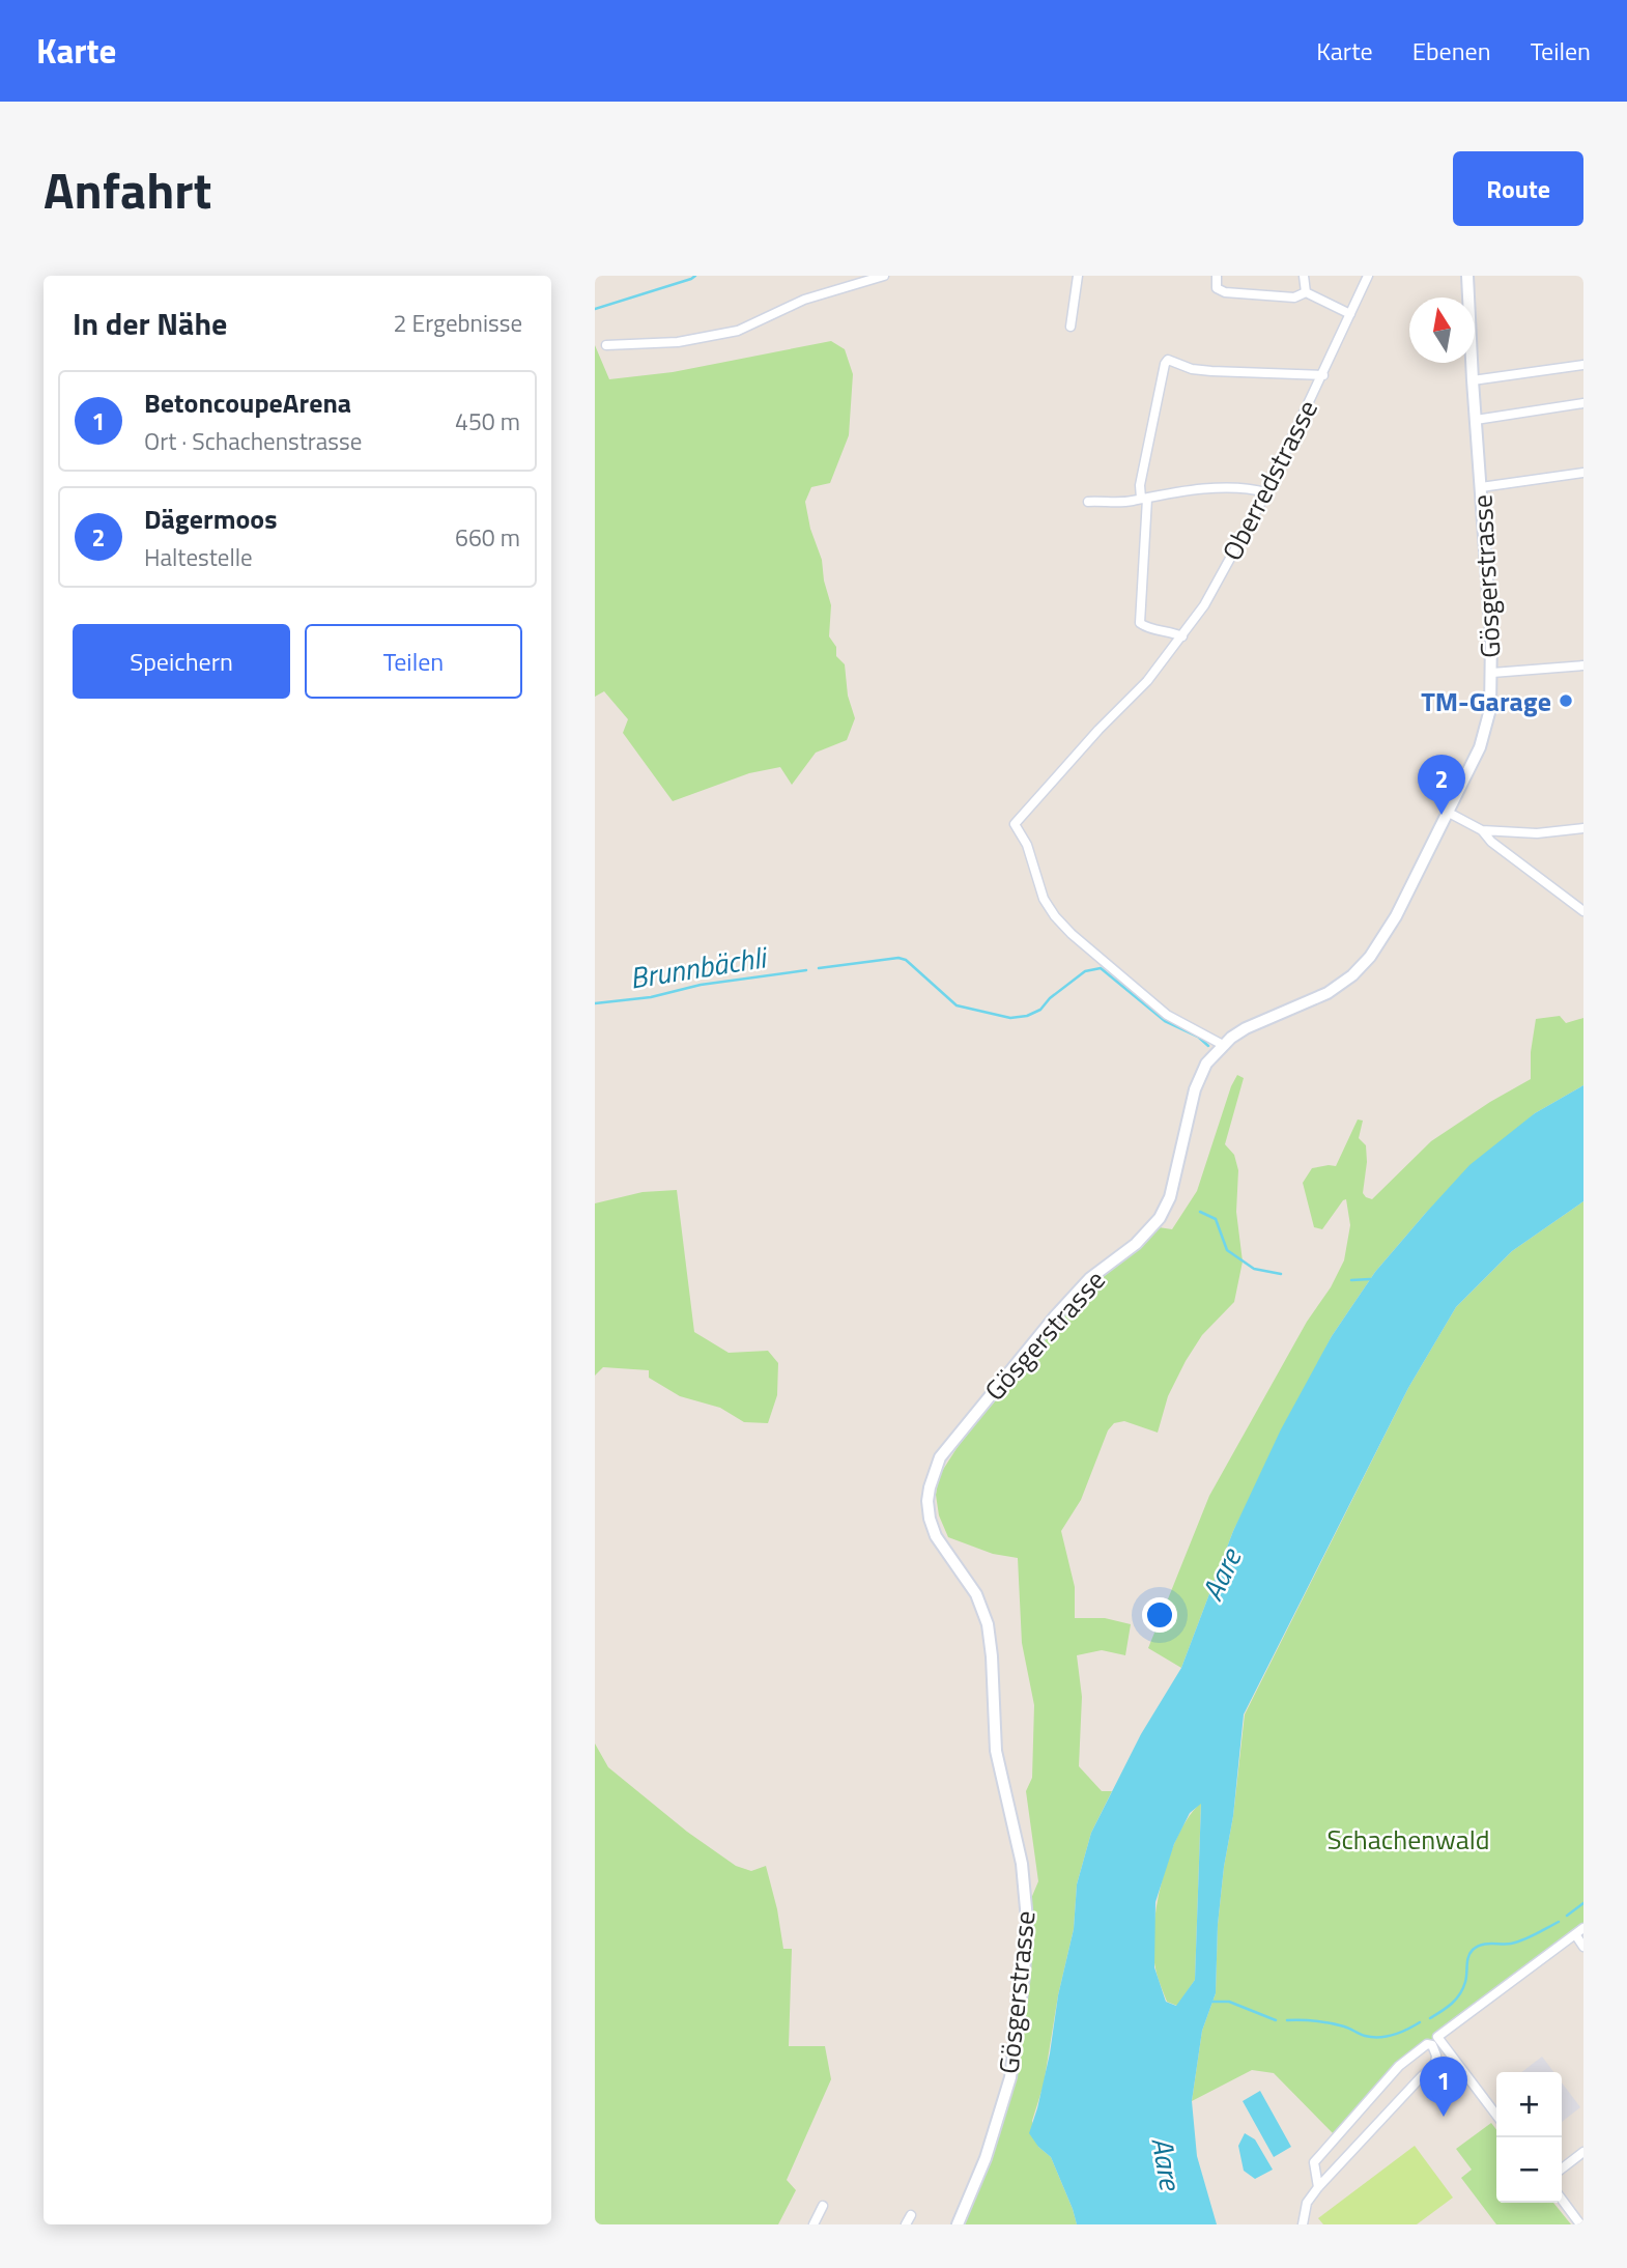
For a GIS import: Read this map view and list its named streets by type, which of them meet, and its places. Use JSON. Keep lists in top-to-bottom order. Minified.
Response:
{"streets":{"main road":["Gösgerstrasse"],"street":["Oberredstrasse"]},"crossings":[["Oberredstrasse","Gösgerstrasse"]],"water":["Brunnbächli","Aare"],"parks":["Schachenwald"],"places":["TM-Garage"],"north":"top","page":{"header":"Karte","nav":["Karte","Ebenen","Teilen"],"title":"Anfahrt","buttons":["Route",["Speichern","Teilen"]],"heading":["In der Nähe","2 Ergebnisse"],"list":[{"mark":"1","name":"BetoncoupeArena","note":"Ort · Schachenstrasse","value":"450 m"},{"mark":"2","name":"Dägermoos","note":"Haltestelle","value":"660 m"}],"pins":["2","1"],"map_buttons":["+","−"]}}
